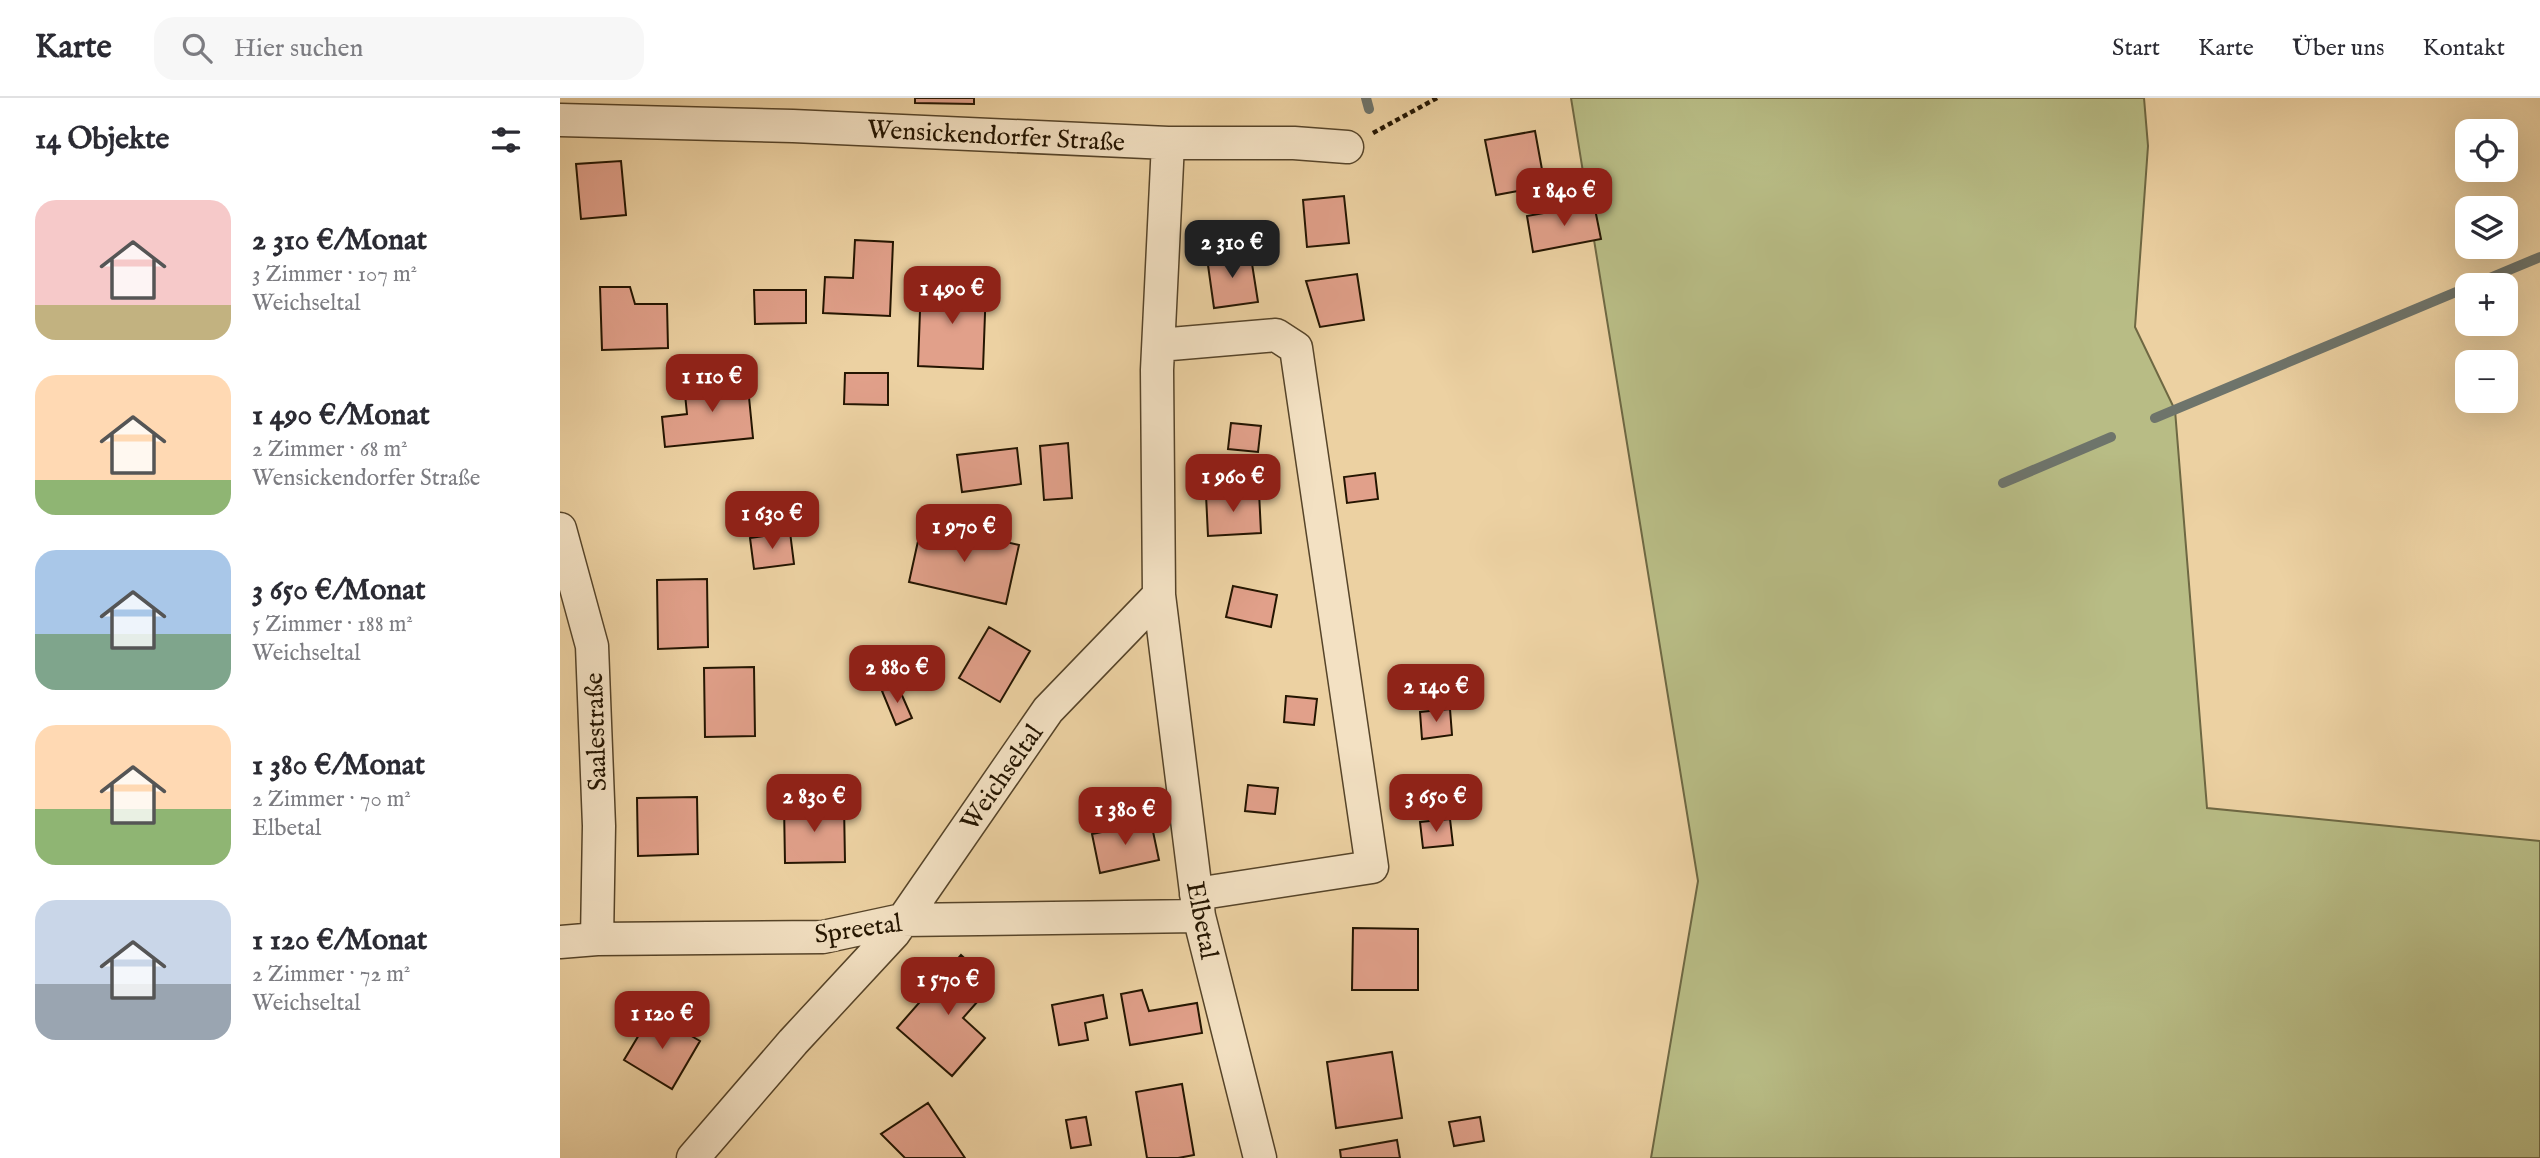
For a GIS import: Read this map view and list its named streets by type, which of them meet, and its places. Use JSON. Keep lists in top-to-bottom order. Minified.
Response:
{"streets":{"street":["Wensickendorfer Straße","Saalestraße","Weichseltal","Elbetal","Spreetal"]},"crossings":[["Saalestraße","Spreetal"],["Weichseltal","Elbetal"],["Weichseltal","Spreetal"],["Elbetal","Spreetal"]],"page":{"header":"Karte","search":"Hier suchen","nav":["Start","Karte","Über uns","Kontakt"],"heading":"14 Objekte","map_buttons":["+","−"],"price":["1 840 €","2 310 €","1 490 €","1 110 €","1 960 €","1 630 €","1 970 €","2 880 €","2 140 €","2 830 €","3 650 €","1 380 €","1 570 €","1 120 €"],"list":[{"name":"2 310 €/Monat","note":"3 Zimmer · 107 m² · Weichseltal"},{"name":"1 490 €/Monat","note":"2 Zimmer · 68 m² · Wensickendorfer Straße"},{"name":"3 650 €/Monat","note":"5 Zimmer · 188 m² · Weichseltal"},{"name":"1 380 €/Monat","note":"2 Zimmer · 70 m² · Elbetal"},{"name":"1 120 €/Monat","note":"2 Zimmer · 72 m² · Weichseltal"}]}}
